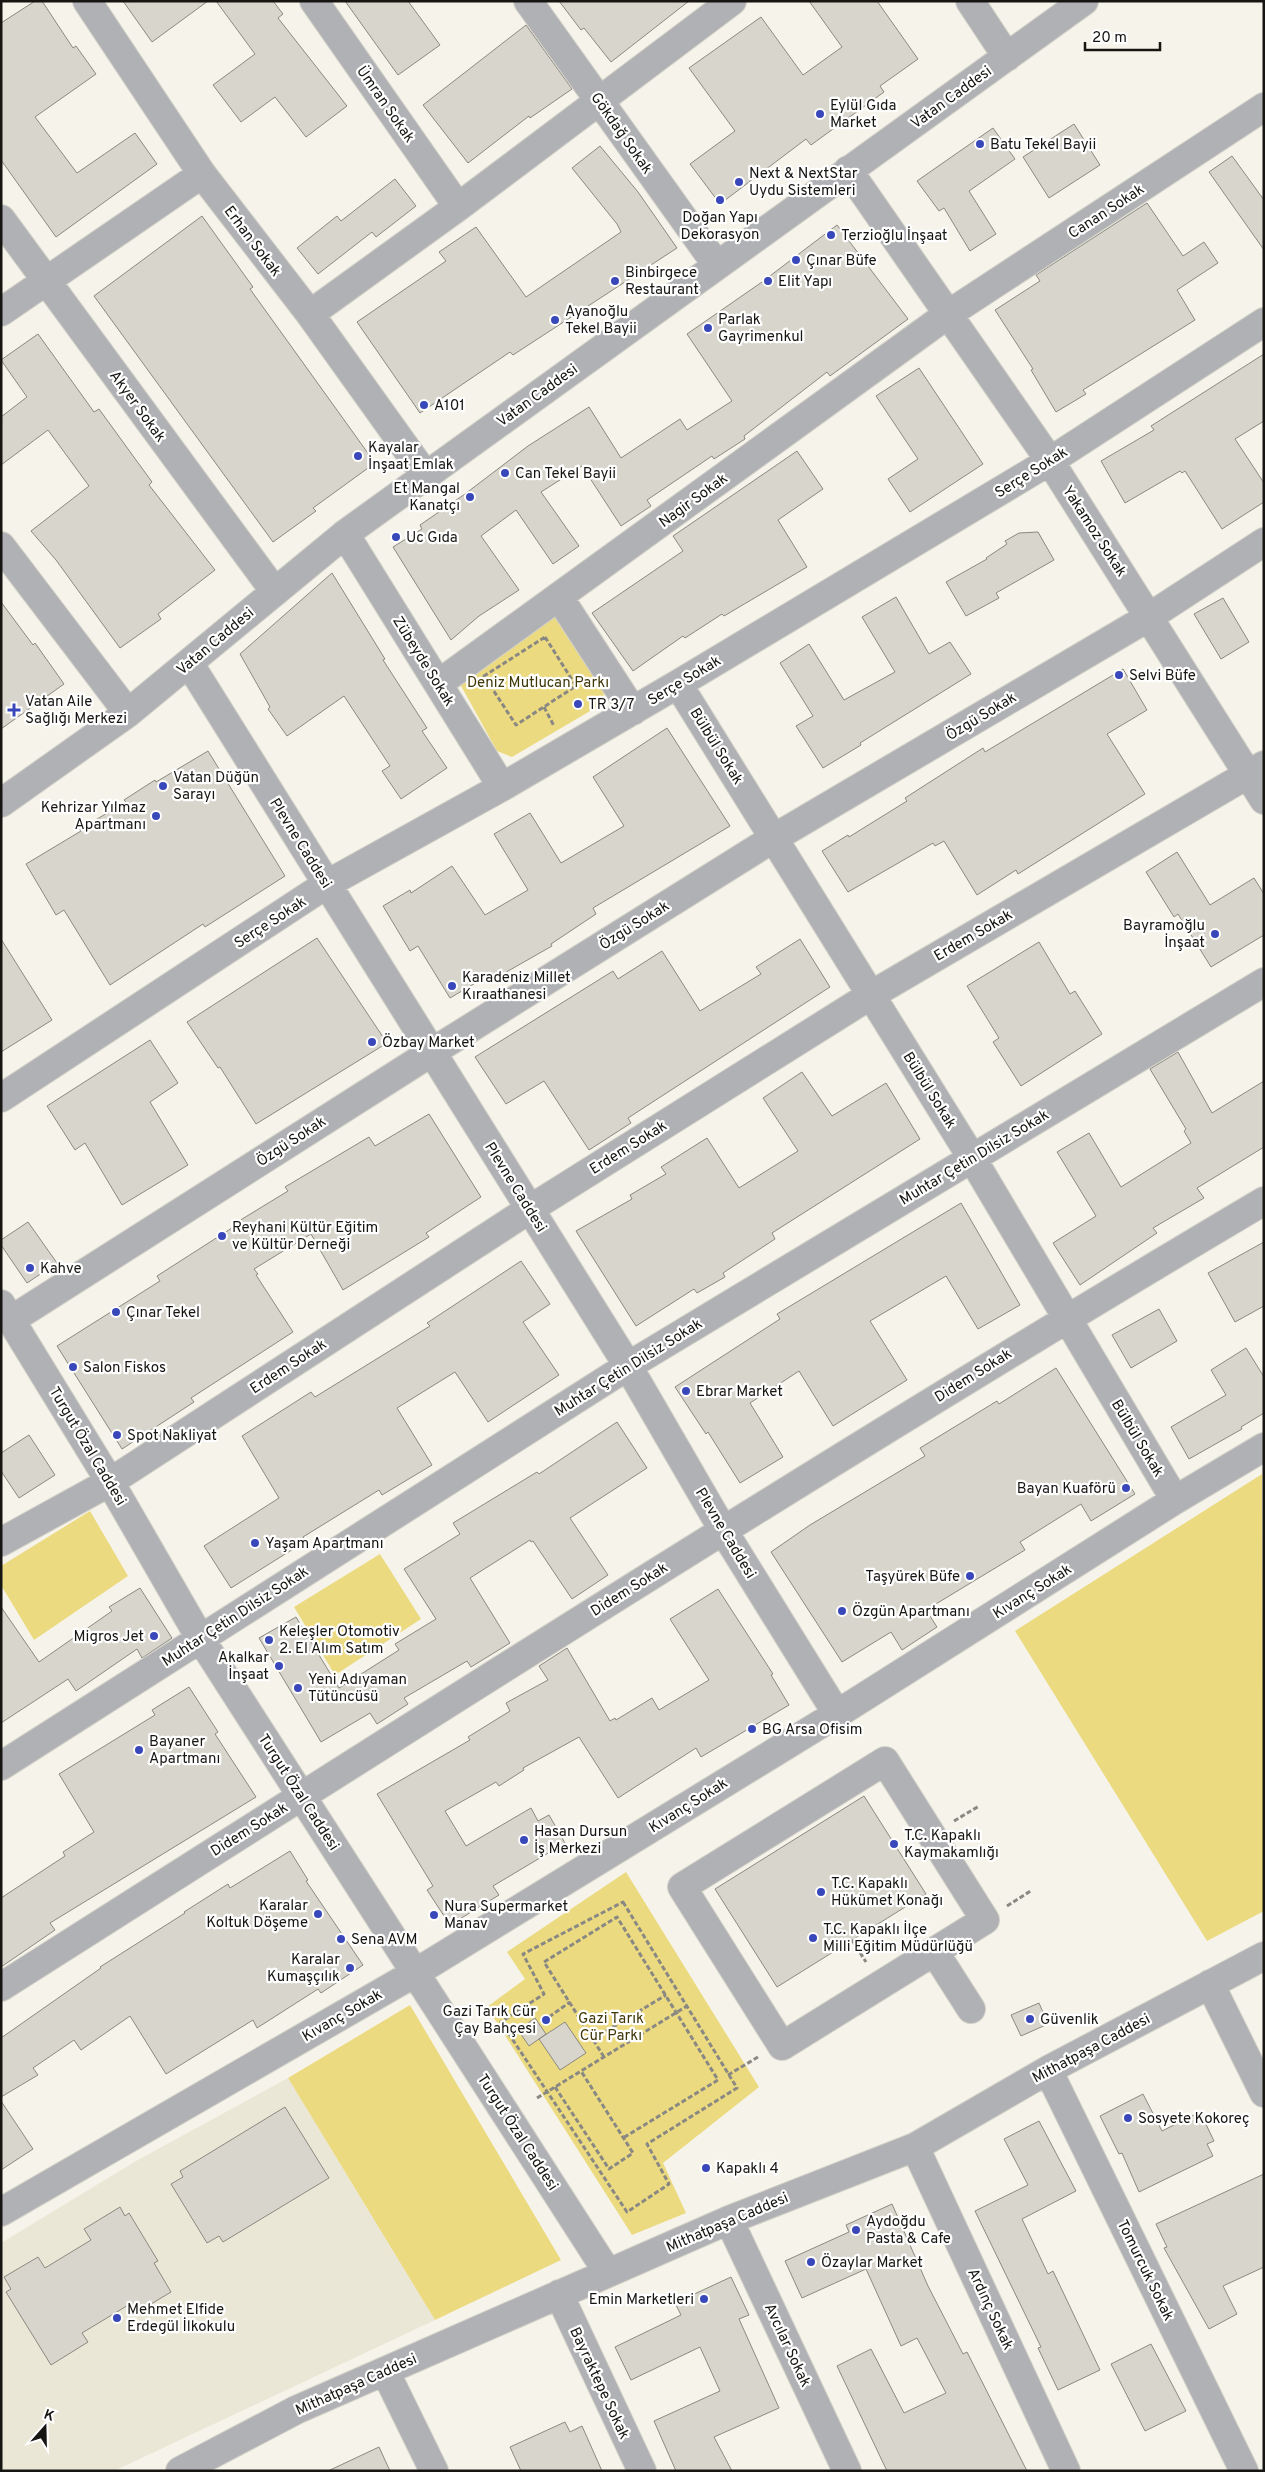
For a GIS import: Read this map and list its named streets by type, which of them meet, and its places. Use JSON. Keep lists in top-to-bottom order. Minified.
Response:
{"streets":{"street":["Vatan Caddesi","Ümran Sokak","Gökdağ Sokak","Canan Sokak","Erhan Sokak","Akyer Sokak","Serçe Sokak","Nagir Sokak","Yakamoz Sokak","Zübeyde Sokak","Özgü Sokak","Bülbül Sokak","Plevne Caddesi","Erdem Sokak","Muhtar Çetin Dilsiz Sokak","Didem Sokak","Turgut Özal Caddesi","Kıvanç Sokak","Mithatpaşa Caddesi","Tomurcuk Sokak","Ardınç Sokak","Avcılar Sokak","Bayraktepe Sokak"]},"crossings":[["Vatan Caddesi","Gökdağ Sokak"],["Vatan Caddesi","Erhan Sokak"],["Vatan Caddesi","Akyer Sokak"],["Vatan Caddesi","Yakamoz Sokak"],["Vatan Caddesi","Zübeyde Sokak"],["Vatan Caddesi","Plevne Caddesi"],["Canan Sokak","Nagir Sokak"],["Canan Sokak","Yakamoz Sokak"],["Serçe Sokak","Yakamoz Sokak"],["Serçe Sokak","Zübeyde Sokak"],["Serçe Sokak","Bülbül Sokak"],["Serçe Sokak","Plevne Caddesi"],["Nagir Sokak","Yakamoz Sokak"],["Nagir Sokak","Zübeyde Sokak"],["Yakamoz Sokak","Özgü Sokak"],["Yakamoz Sokak","Erdem Sokak"],["Özgü Sokak","Bülbül Sokak"],["Özgü Sokak","Plevne Caddesi"],["Özgü Sokak","Turgut Özal Caddesi"],["Bülbül Sokak","Erdem Sokak"],["Bülbül Sokak","Muhtar Çetin Dilsiz Sokak"],["Bülbül Sokak","Didem Sokak"],["Bülbül Sokak","Kıvanç Sokak"],["Plevne Caddesi","Erdem Sokak"],["Plevne Caddesi","Muhtar Çetin Dilsiz Sokak"],["Plevne Caddesi","Didem Sokak"],["Plevne Caddesi","Kıvanç Sokak"],["Erdem Sokak","Turgut Özal Caddesi"],["Muhtar Çetin Dilsiz Sokak","Turgut Özal Caddesi"],["Didem Sokak","Turgut Özal Caddesi"],["Turgut Özal Caddesi","Kıvanç Sokak"],["Turgut Özal Caddesi","Mithatpaşa Caddesi"],["Mithatpaşa Caddesi","Tomurcuk Sokak"],["Mithatpaşa Caddesi","Ardınç Sokak"],["Mithatpaşa Caddesi","Avcılar Sokak"],["Mithatpaşa Caddesi","Bayraktepe Sokak"]],"parks":["Deniz Mutlucan Parkı","Gazi Tarık Cür Parkı"],"places":{"other":["Eylül Gıda Market","Batu Tekel Bayii","Next & NextStar Uydu Sistemleri","Doğan Yapı Dekorasyon","Terzioğlu İnşaat","Çınar Büfe","Binbirgece Restaurant","Elit Yapı","Ayanoğlu Tekel Bayii","Parlak Gayrimenkul","A101","Kayalar İnşaat Emlak","Can Tekel Bayii","Et Mangal Kanatçı","Uc Gıda","Selvi Büfe","TR 3/7","Vatan Düğün Sarayı","Kehrizar Yılmaz Apartmanı","Bayramoğlu İnşaat","Karadeniz Millet Kıraathanesi","Özbay Market","Reyhani Kültür Eğitim ve Kültür Derneği","Kahve","Çınar Tekel","Salon Fiskos","Ebrar Market","Spot Nakliyat","Bayan Kuaförü","Yaşam Apartmanı","Taşyürek Büfe","Özgün Apartmanı","Migros Jet","Keleşler Otomotiv 2. El Alım Satım","Akalkar İnşaat","Yeni Adıyaman Tütüncüsü","BG Arsa Ofisim","Bayaner Apartmanı","Hasan Dursun İş Merkezi","T.C. Kapaklı Kaymakamlığı","T.C. Kapaklı Hükümet Konağı","Karalar Koltuk Döşeme","Nura Supermarket Manav","T.C. Kapaklı İlçe Milli Eğitim Müdürlüğü","Sena AVM","Karalar Kumaşçılık","Güvenlik","Gazi Tarık Cür Çay Bahçesi","Sosyete Kokoreç","Kapaklı 4","Aydoğdu Pasta & Cafe","Özaylar Market","Emin Marketleri","Mehmet Elfide Erdegül İlkokulu"],"health":["Vatan Aile Sağlığı Merkezi"]},"scale_bar":"20 m","north":"top"}
